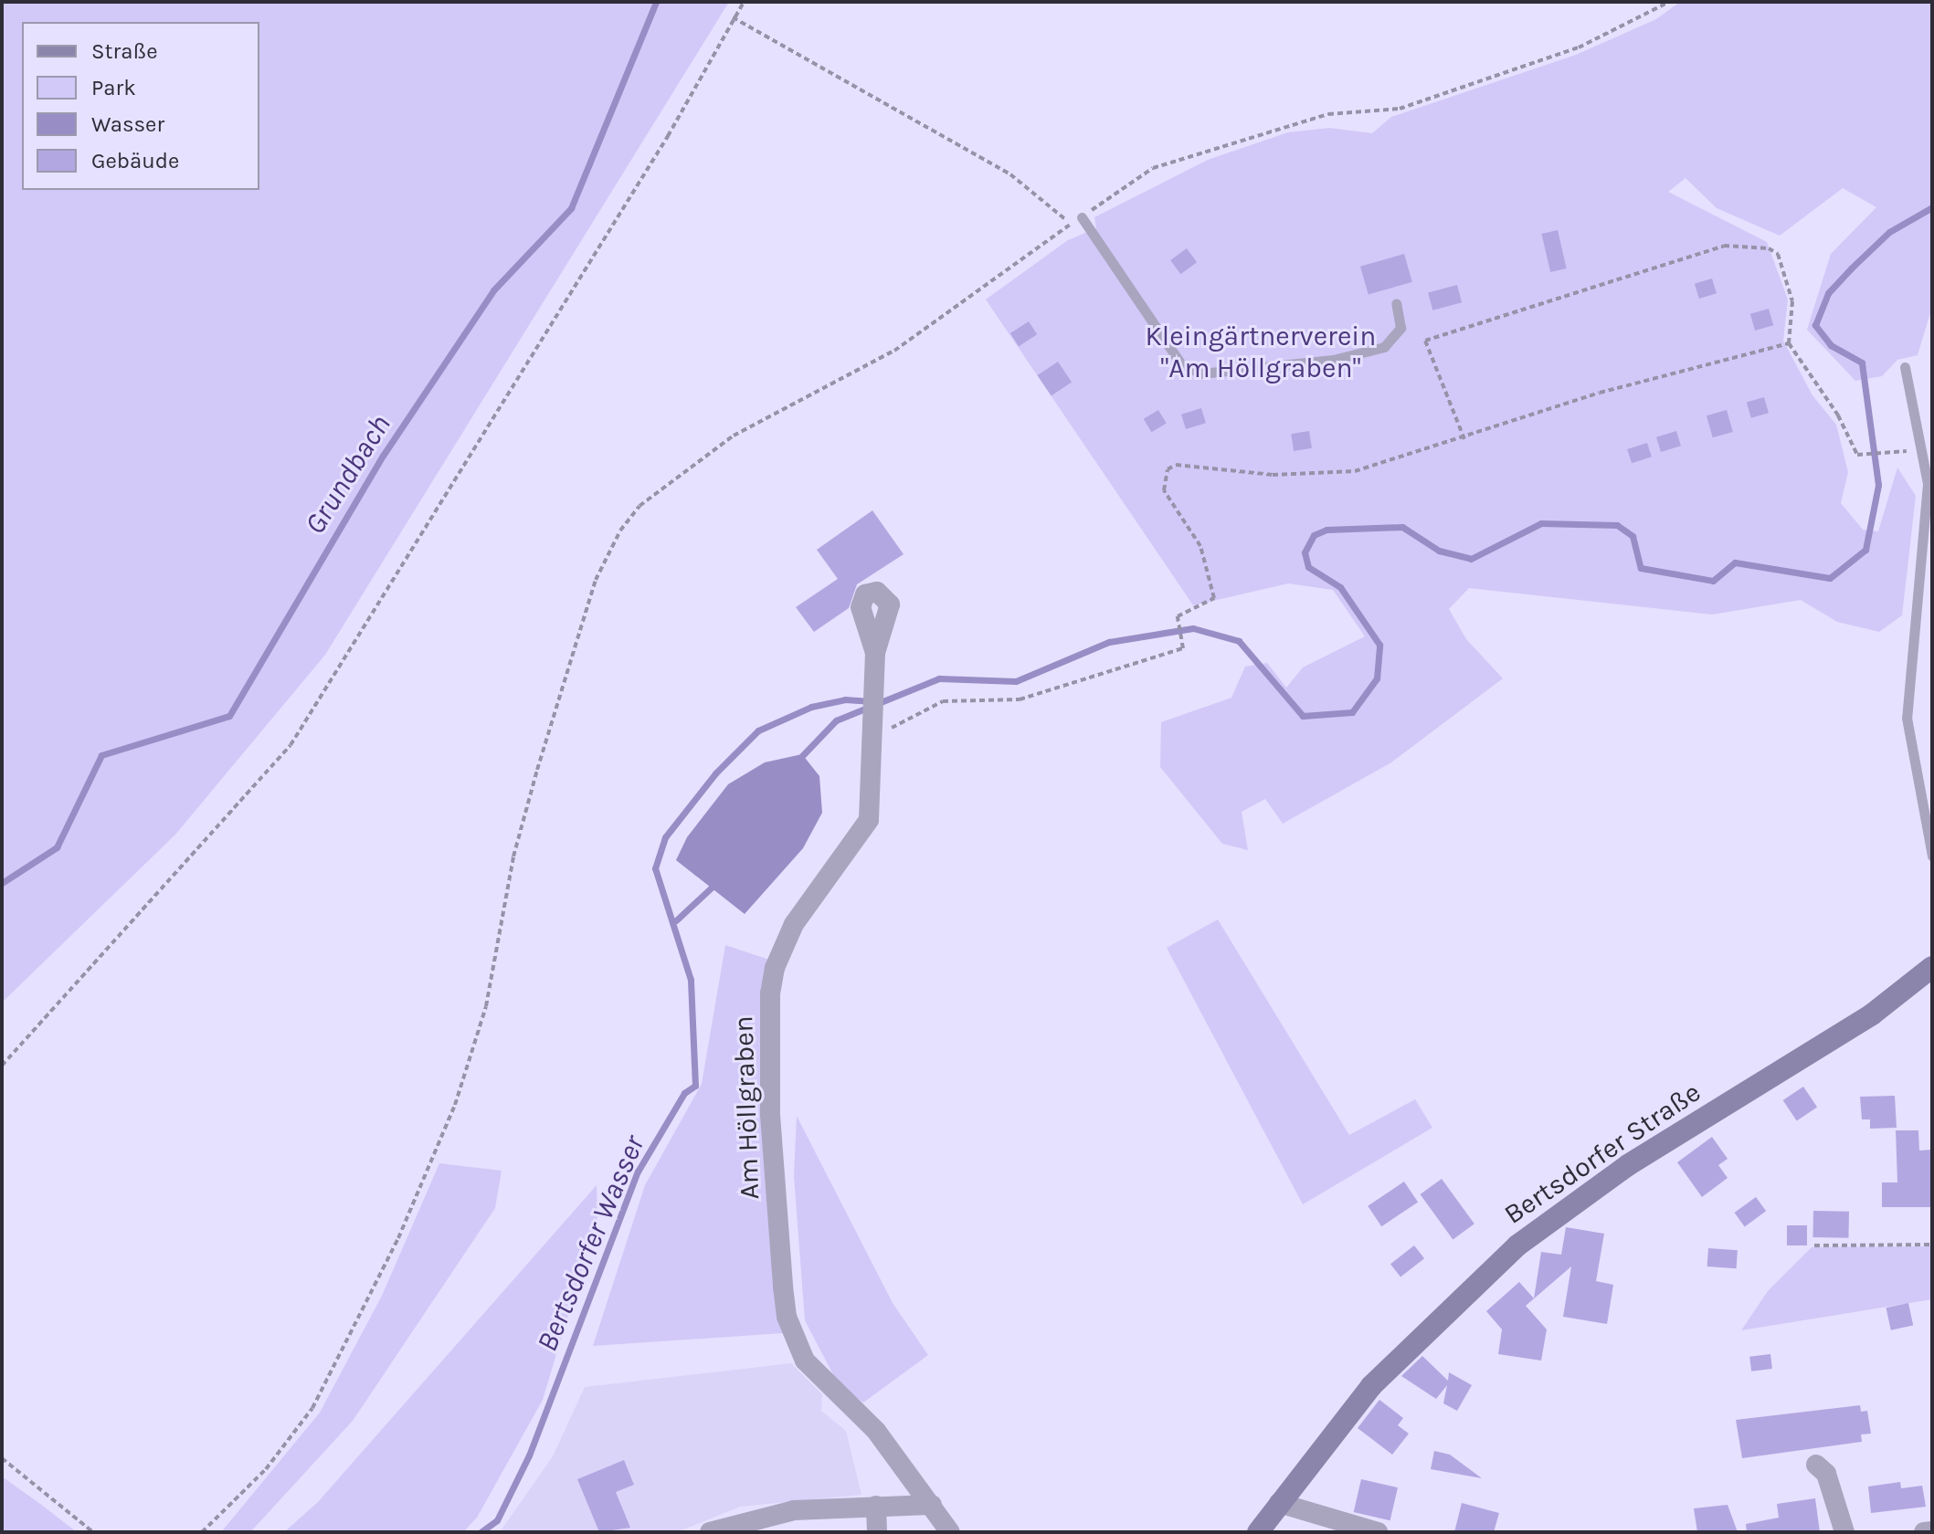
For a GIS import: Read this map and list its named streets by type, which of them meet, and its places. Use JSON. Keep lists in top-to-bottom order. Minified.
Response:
{"streets":{"main road":["Bertsdorfer Straße"],"street":["Am Höllgraben"]},"water":["Grundbach","Bertsdorfer Wasser"],"parks":["Kleingärtnerverein \"Am Höllgraben\""],"legend":["Straße","Park","Wasser","Gebäude"]}
